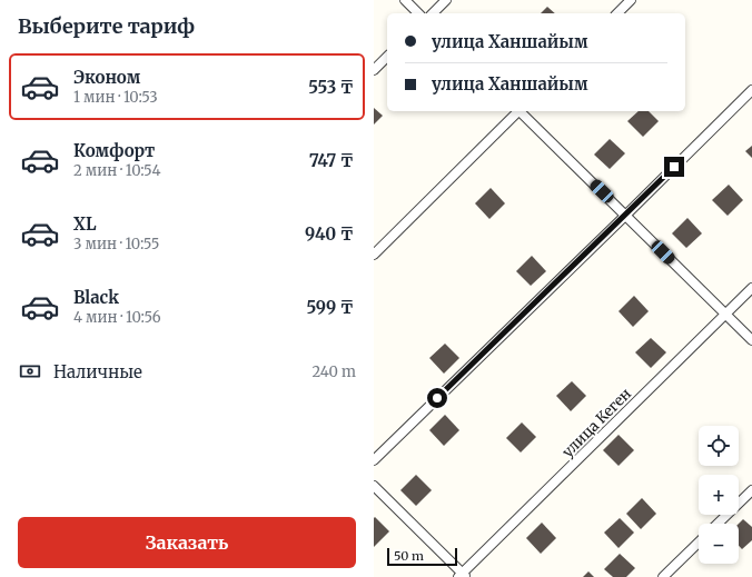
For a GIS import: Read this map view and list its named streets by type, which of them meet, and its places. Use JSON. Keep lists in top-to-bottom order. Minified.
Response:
{"streets":{"street":["улица Кеген"]},"scale_bar":"50 m","page":{"heading":"Выберите тариф","banner":["улица Ханшайым","улица Ханшайым"],"list":[{"name":"Эконом","note":"1 мин · 10:53","value":"553 ₸"},{"name":"Комфорт","note":"2 мин · 10:54","value":"747 ₸"},{"name":"XL","note":"3 мин · 10:55","value":"940 ₸"},{"name":"Black","note":"4 мин · 10:56","value":"599 ₸"}],"pay":["Наличные","240 m"],"map_buttons":["+","−"],"buttons":"Заказать","scale":"50 m"}}
